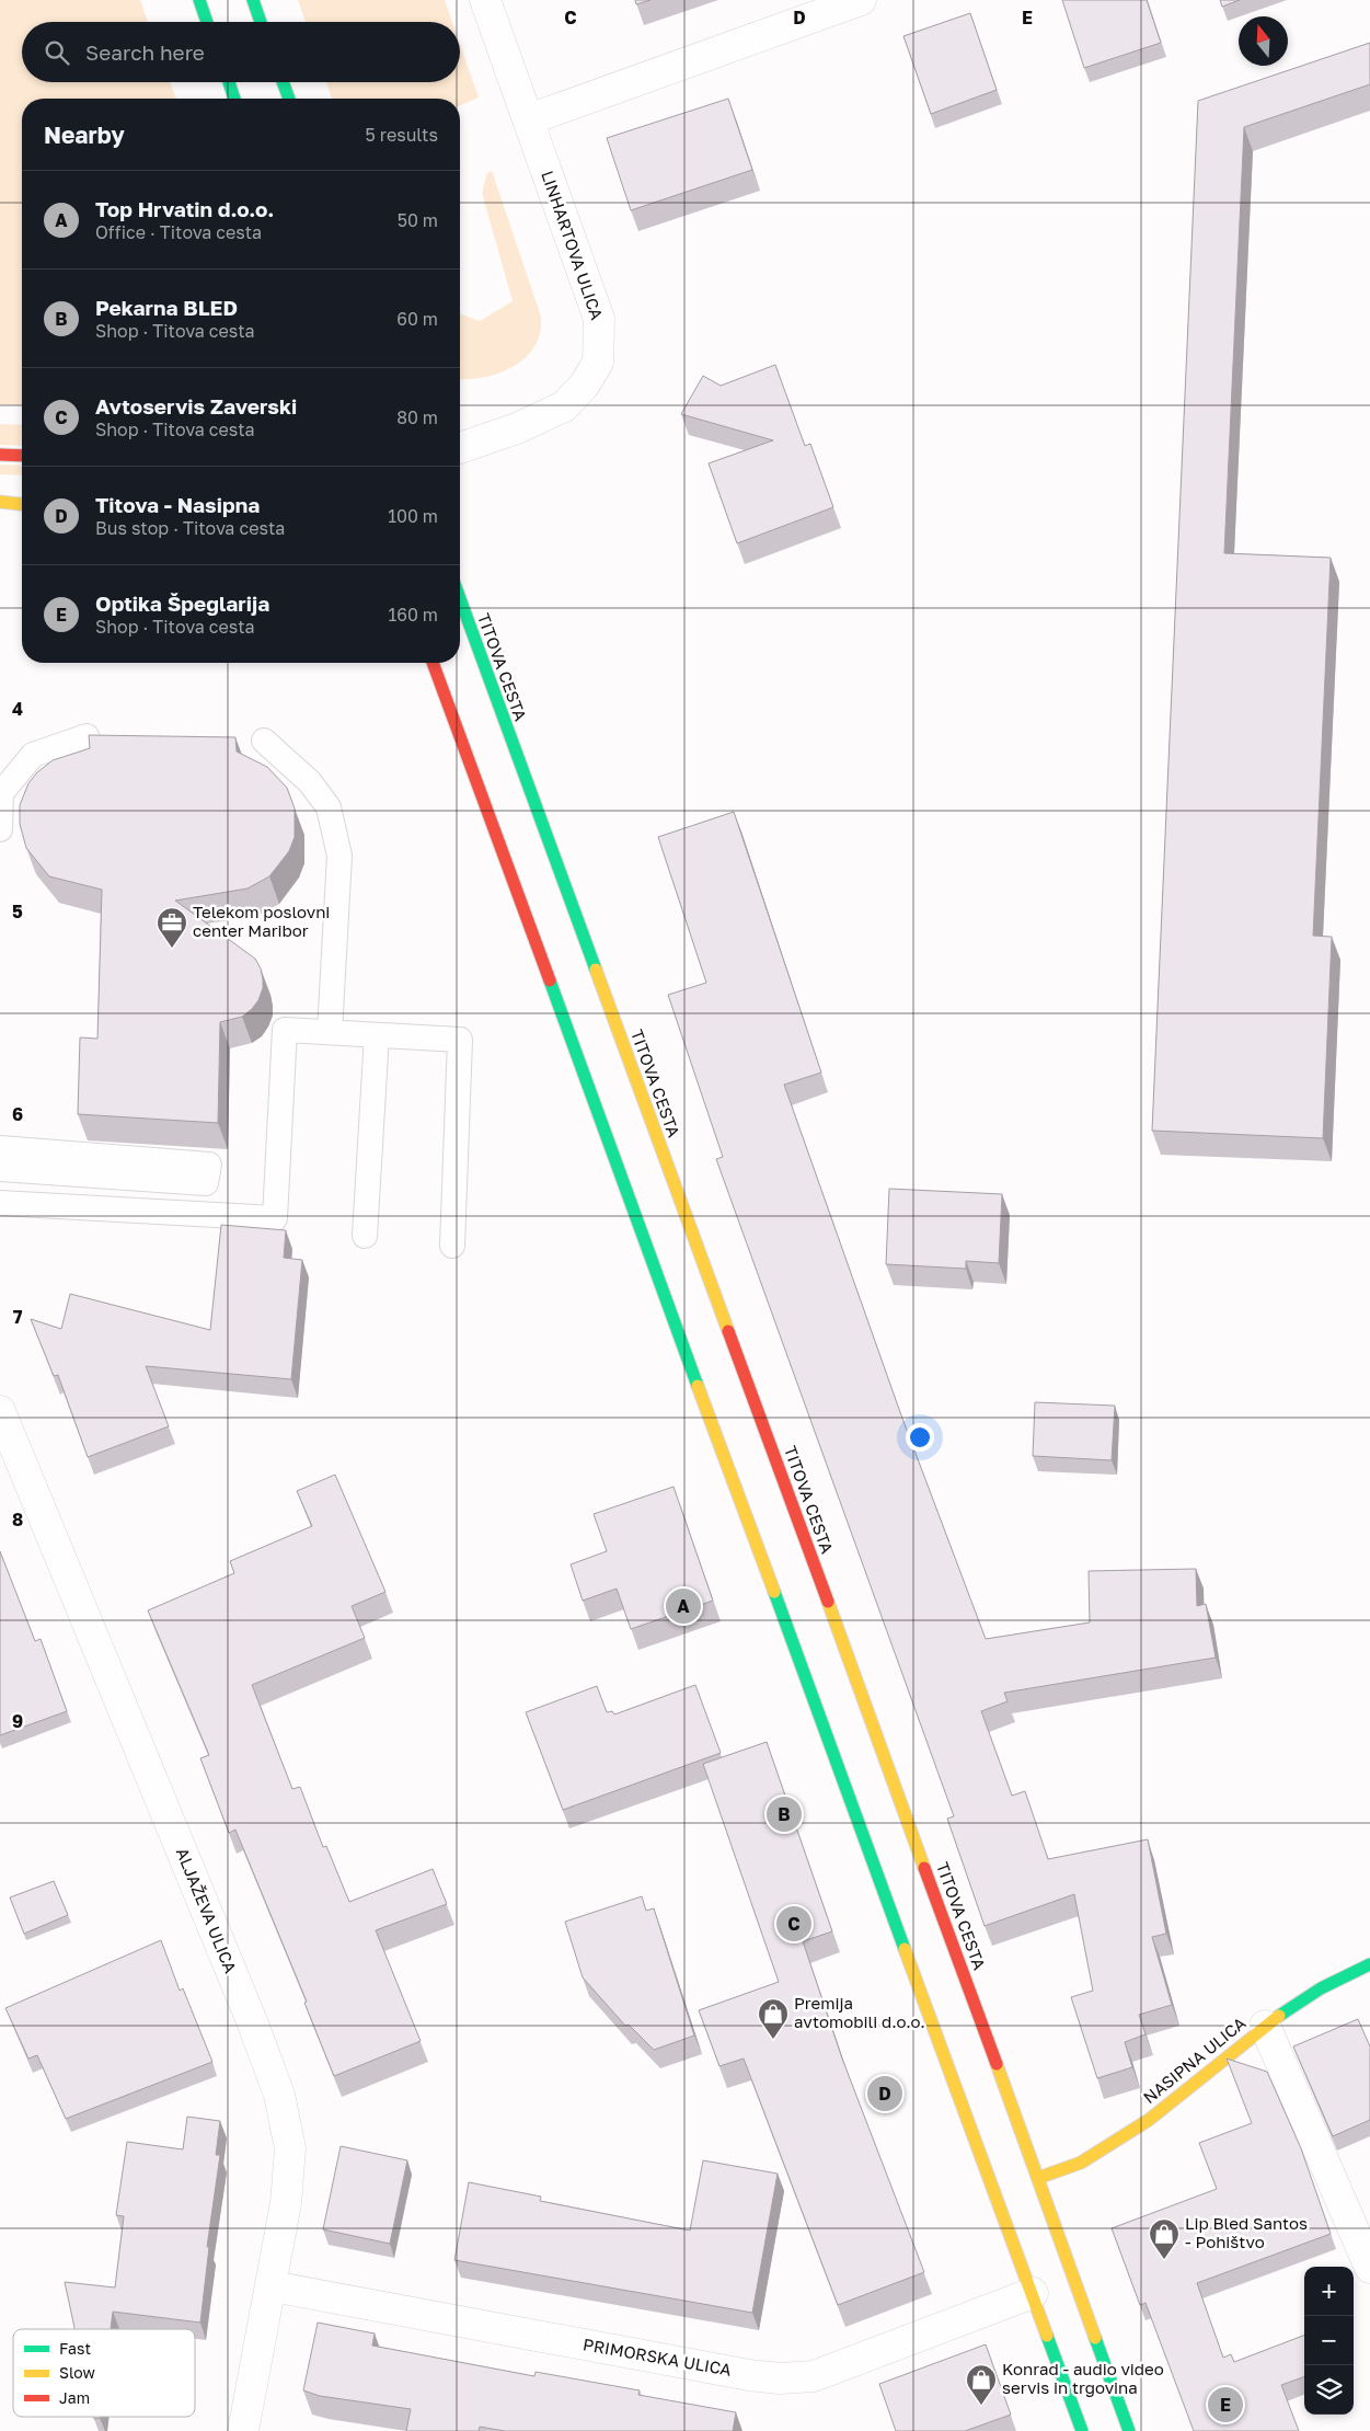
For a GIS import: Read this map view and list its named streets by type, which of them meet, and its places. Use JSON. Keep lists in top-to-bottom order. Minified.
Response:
{"streets":{"main road":["TITOVA CESTA","NASIPNA ULICA"],"street":["LINHARTOVA ULICA","ALJAŽEVA ULICA","PRIMORSKA ULICA"]},"crossings":[["TITOVA CESTA","NASIPNA ULICA"],["ALJAŽEVA ULICA","PRIMORSKA ULICA"]],"places":{"office":["Telekom poslovni center Maribor"],"shop":["Premija avtomobili d.o.o.","Lip Bled Santos - Pohištvo","Konrad - audio video servis in trgovina"]},"legend":["Fast","Slow","Jam"],"north":"top","page":{"search":"Search here","heading":["Nearby","5 results"],"list":[{"mark":"A","name":"Top Hrvatin d.o.o.","note":"Office · Titova cesta","value":"50 m"},{"mark":"B","name":"Pekarna BLED","note":"Shop · Titova cesta","value":"60 m"},{"mark":"C","name":"Avtoservis Zaverski","note":"Shop · Titova cesta","value":"80 m"},{"mark":"D","name":"Titova - Nasipna","note":"Bus stop · Titova cesta","value":"100 m"},{"mark":"E","name":"Optika Špeglarija","note":"Shop · Titova cesta","value":"160 m"}],"pins":["A","B","C","D","E"],"map_buttons":["+","−"]},"grid":{"columns":["C","D","E"],"rows":["4","5","6","7","8","9"]}}
